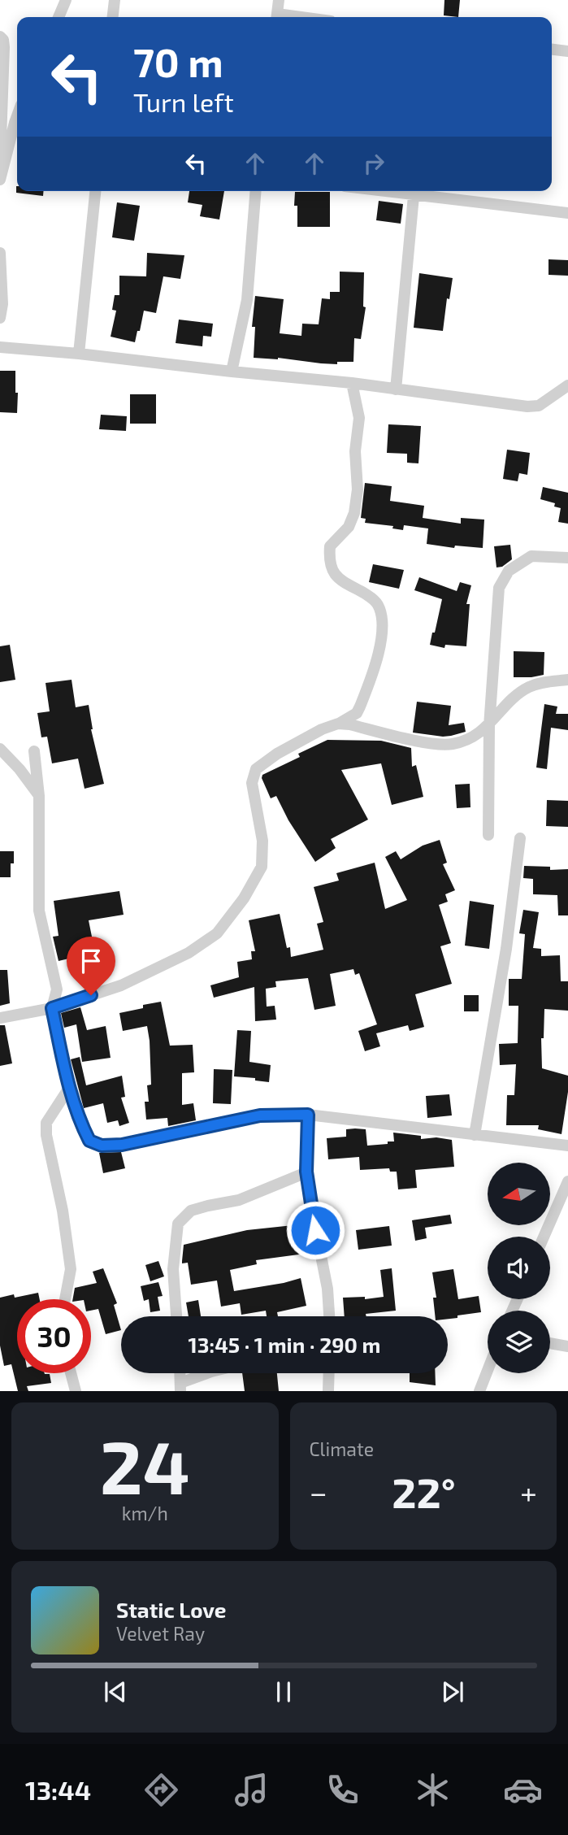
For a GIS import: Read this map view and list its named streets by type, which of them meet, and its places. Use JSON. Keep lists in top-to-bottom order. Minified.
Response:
{"north":"left","page":{"turn":["70 m","Turn left"],"limit":"30","trip":"13:45 · 1 min · 290 m","tile":[["24","km/h"],"Climate"],"heat":["−","22°","+"],"song":["Static Love","Velvet Ray"],"tabs":"13:44"}}
